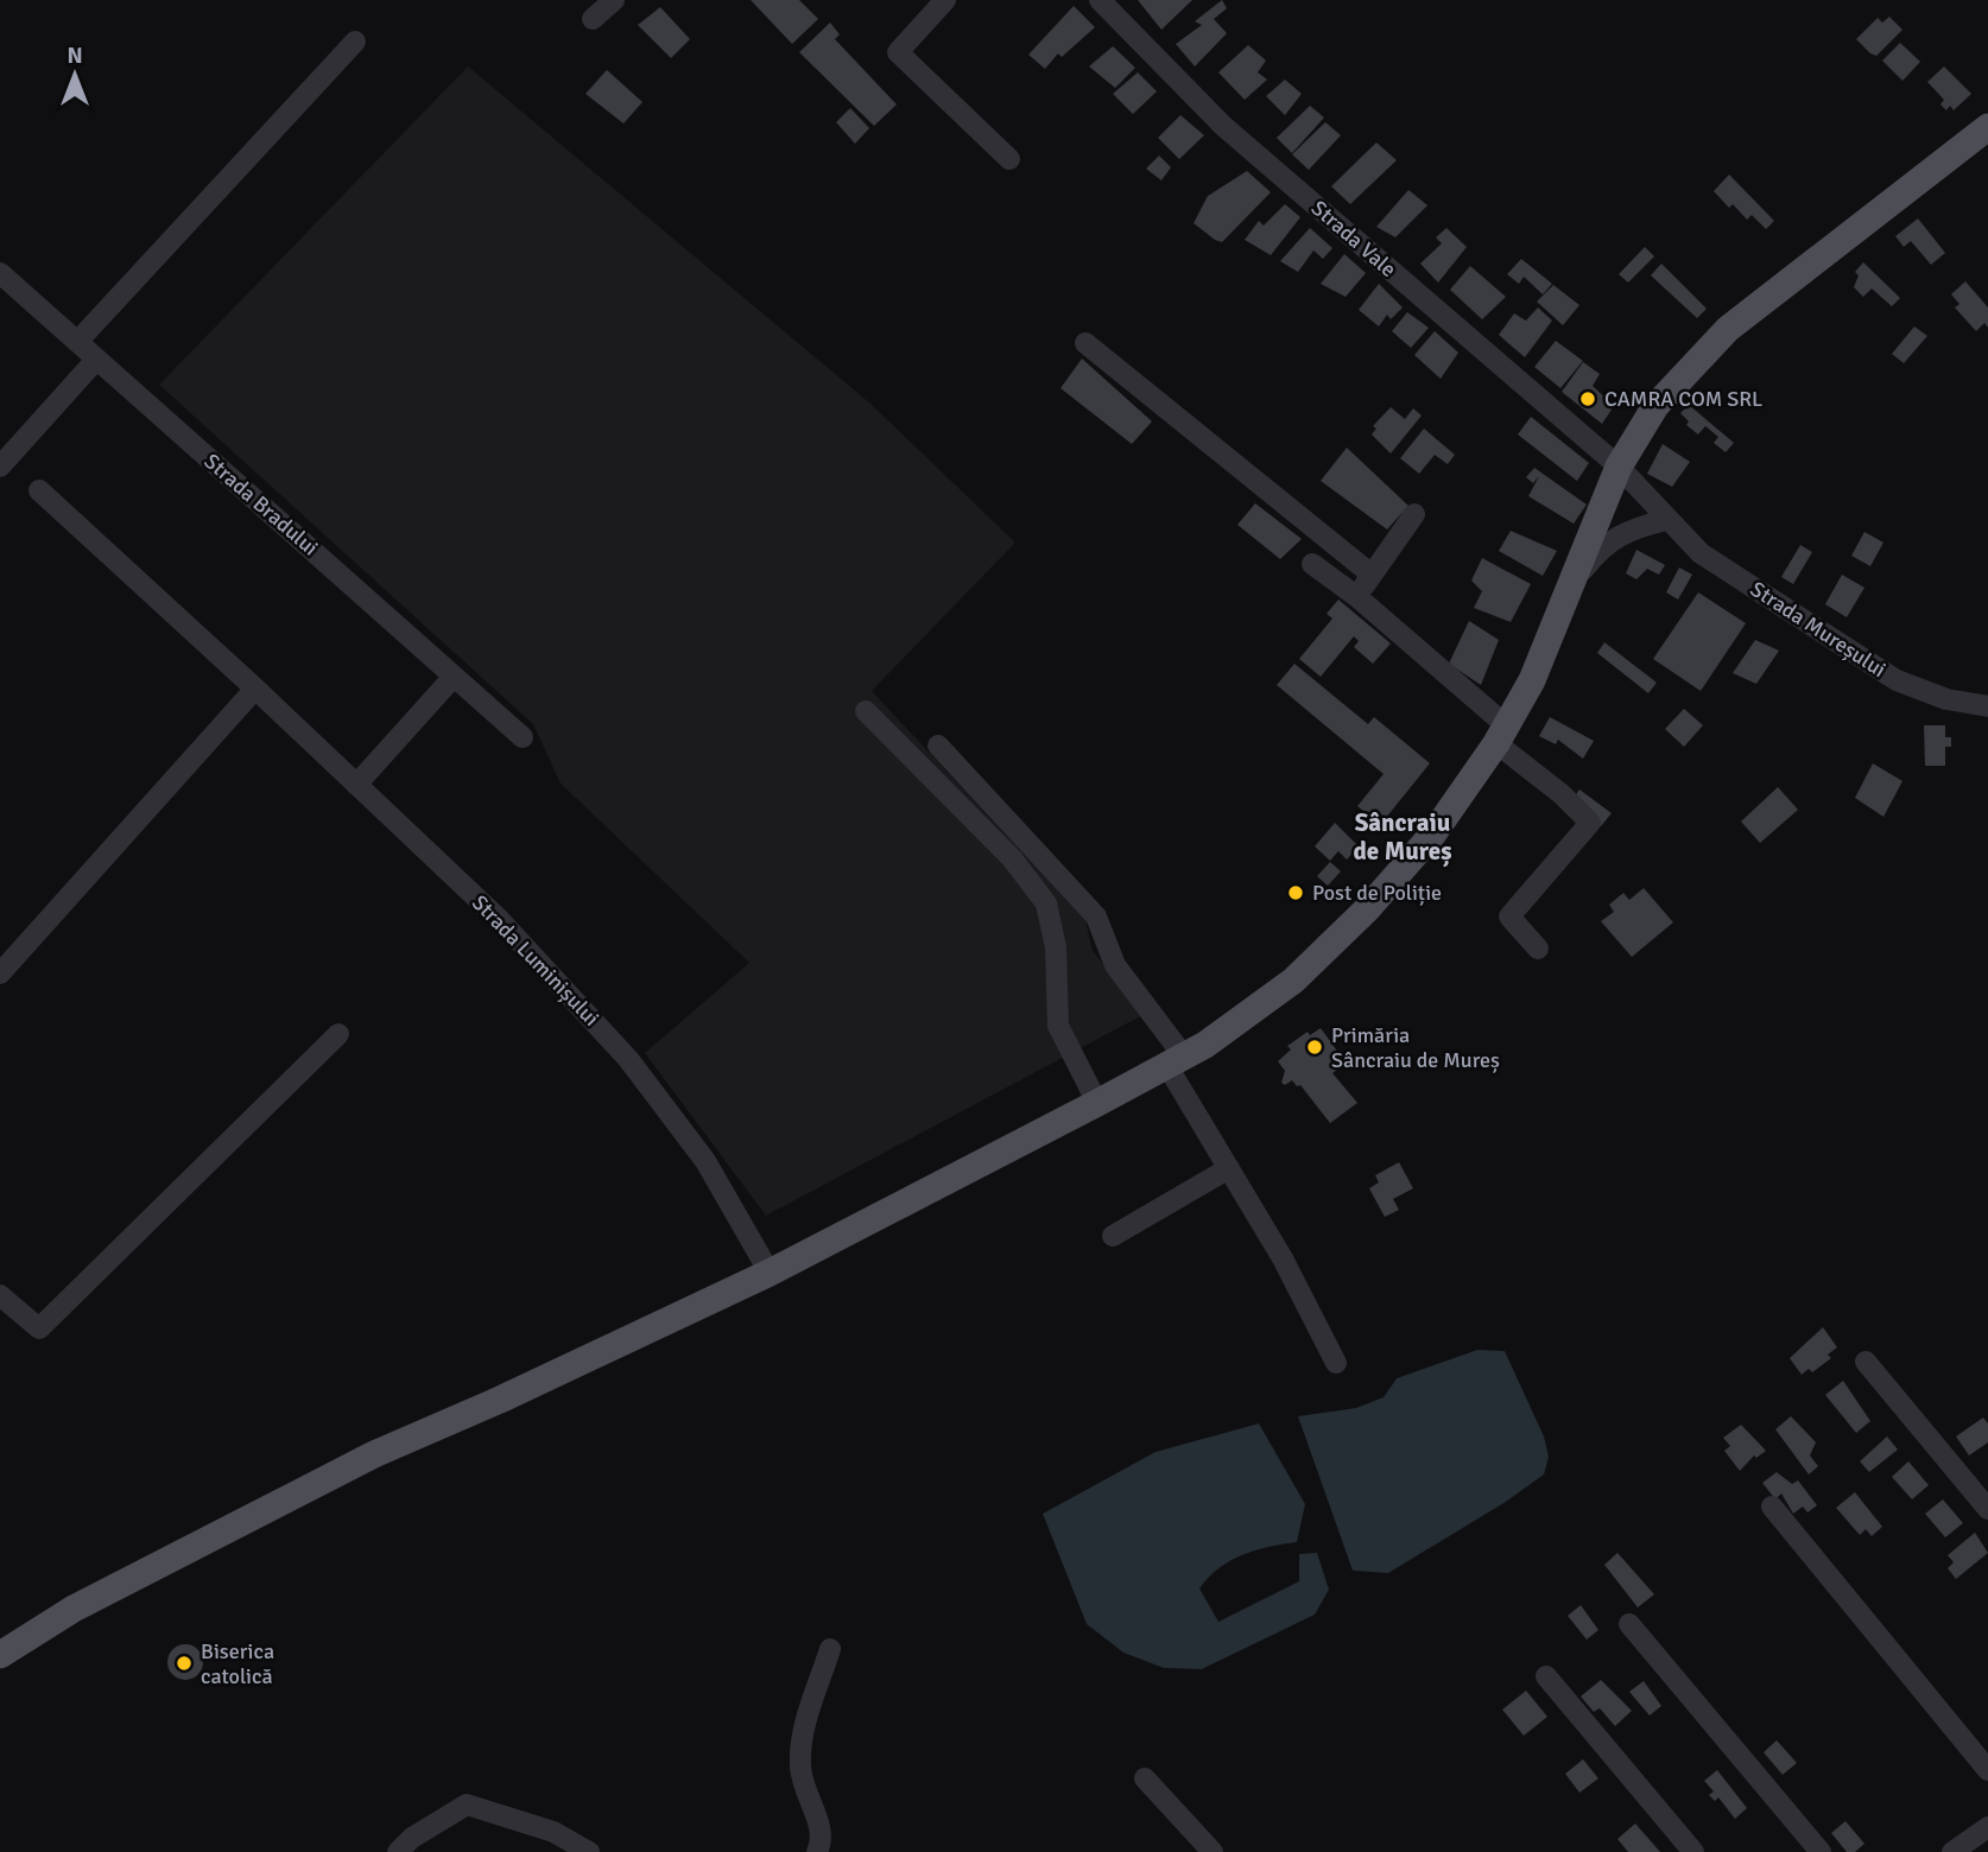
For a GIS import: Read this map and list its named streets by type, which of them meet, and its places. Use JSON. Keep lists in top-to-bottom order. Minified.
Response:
{"streets":{"street":["Strada Vale","Strada Bradului","Strada Mureșului","Strada Luminișului"]},"crossings":[["Strada Vale","Strada Mureșului"]],"districts":["Sâncraiu de Mureș"],"places":["CAMRA COM SRL","Post de Poliție","Primăria Sâncraiu de Mureș","Biserica catolică"],"north":"top"}
